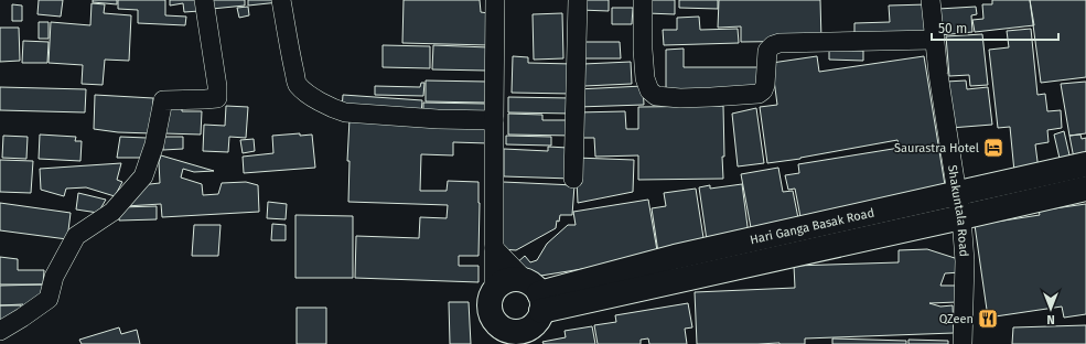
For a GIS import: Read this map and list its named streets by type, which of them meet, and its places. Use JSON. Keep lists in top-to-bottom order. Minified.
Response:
{"streets":{"main road":["Hari Ganga Basak Road"],"street":["Shakuntala Road"]},"crossings":[["Shakuntala Road","Hari Ganga Basak Road"]],"places":{"hotel":["Saurastra Hotel"],"restaurant":["QZeen"]},"scale_bar":"50 m","north":"bottom"}
